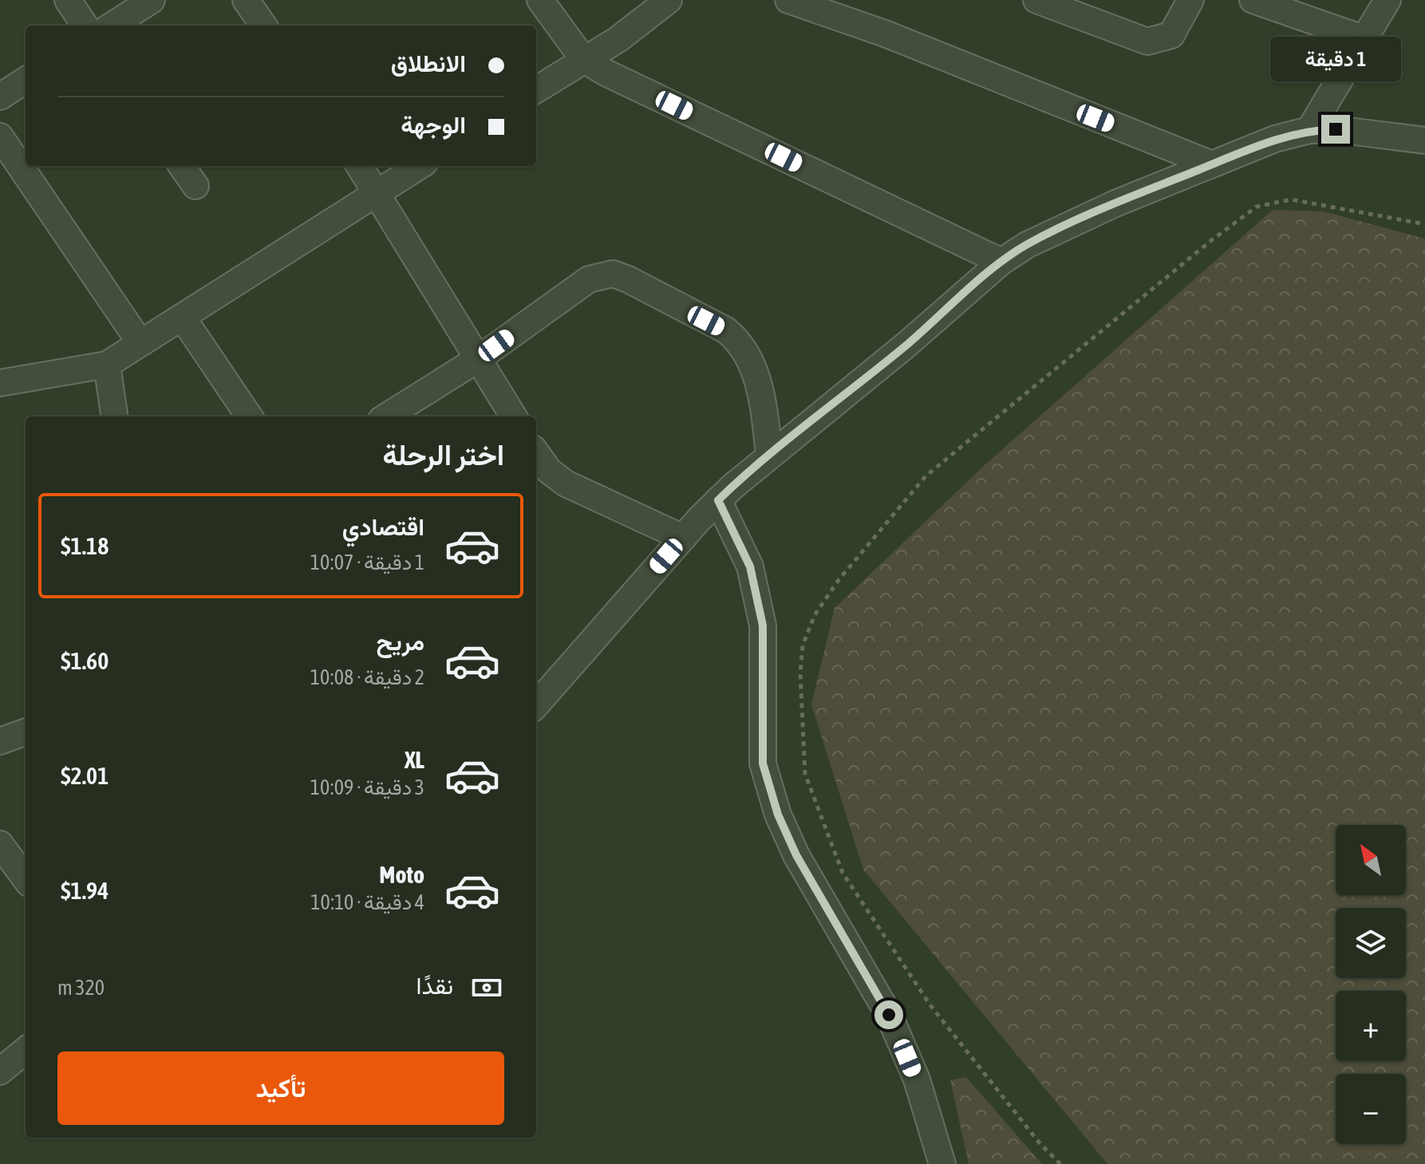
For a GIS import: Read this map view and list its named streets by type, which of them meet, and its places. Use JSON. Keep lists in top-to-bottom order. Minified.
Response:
{"north":"top left","page":{"banner":["الانطلاق","الوجهة"],"bubble":"1 دقيقة","heading":"اختر الرحلة","list":[{"name":"اقتصادي","note":"1 دقيقة · 10:07","value":"$1.18"},{"name":"مريح","note":"2 دقيقة · 10:08","value":"$1.60"},{"name":"XL","note":"3 دقيقة · 10:09","value":"$2.01"},{"name":"Moto","note":"4 دقيقة · 10:10","value":"$1.94"}],"map_buttons":["+","−"],"pay":["نقدًا","320 m"],"buttons":"تأكيد"}}
